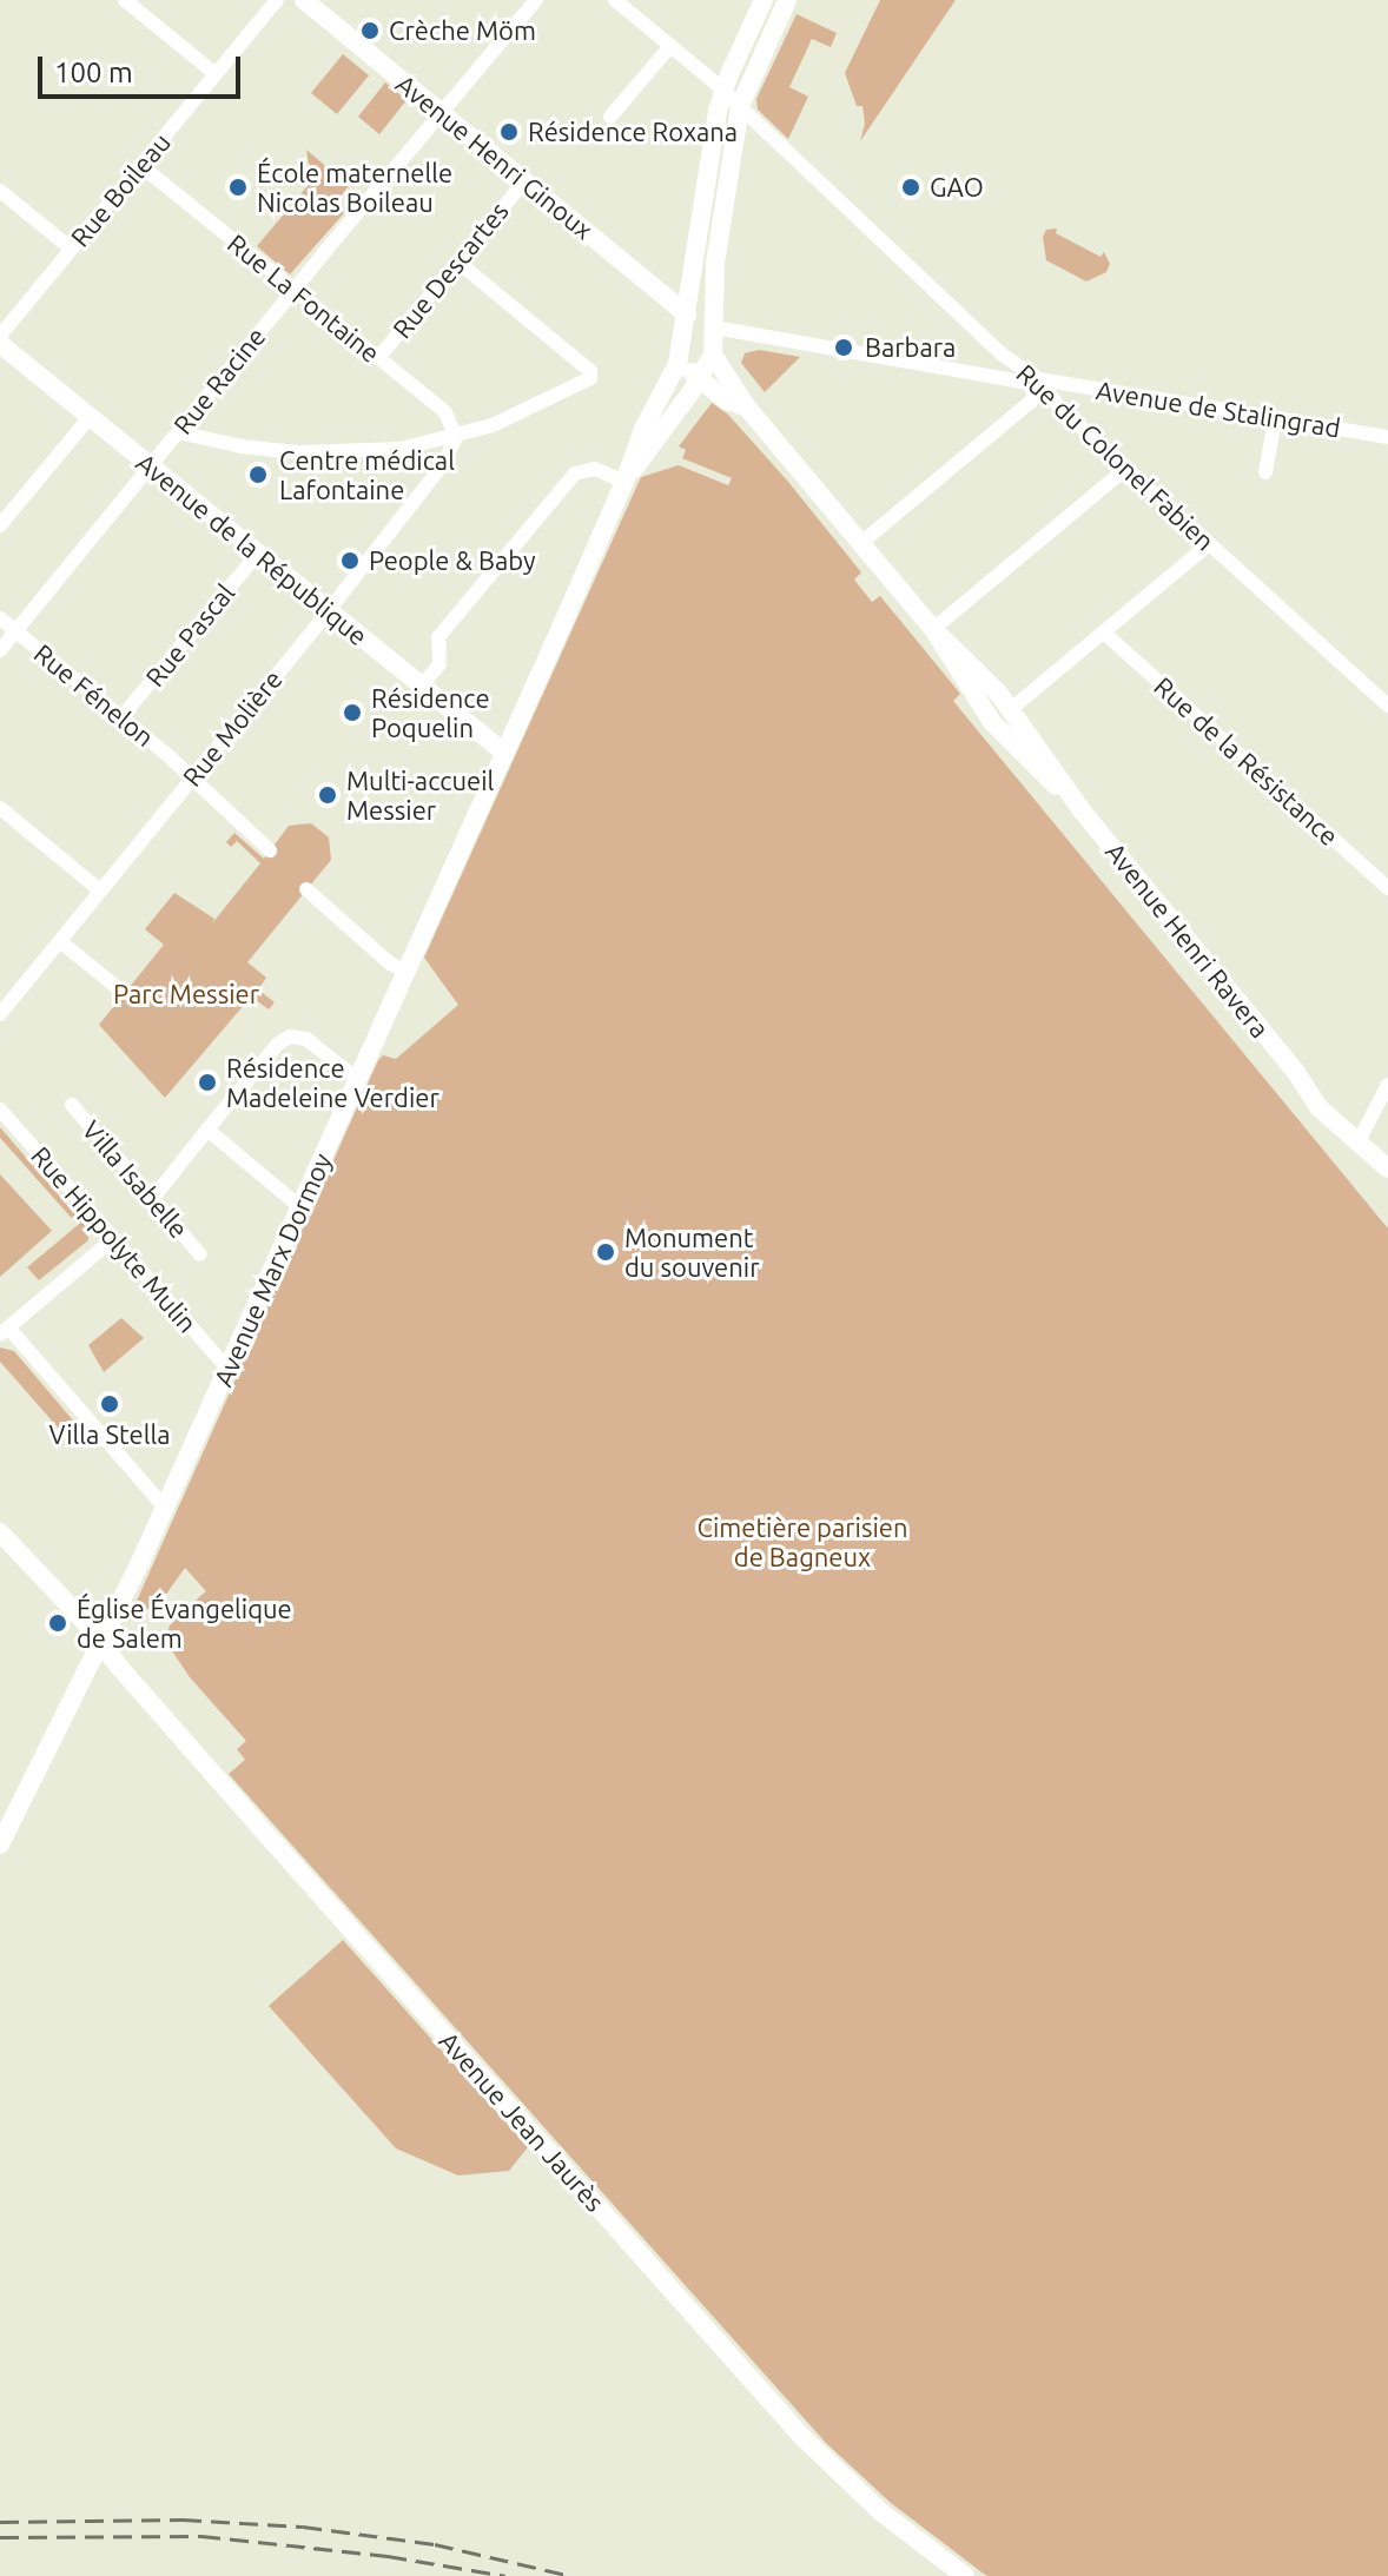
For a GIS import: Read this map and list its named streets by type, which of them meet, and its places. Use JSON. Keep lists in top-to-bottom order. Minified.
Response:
{"streets":{"street":["Avenue Henri Ginoux","Rue Boileau","Rue Descartes","Rue La Fontaine","Rue Racine","Avenue de Stalingrad","Rue du Colonel Fabien","Avenue de la République","Rue Pascal","Rue Fénelon","Rue Molière","Rue de la Résistance","Avenue Henri Ravera","Villa Isabelle","Rue Hippolyte Mulin","Avenue Marx Dormoy","Avenue Jean Jaurès"]},"crossings":[["Avenue Henri Ginoux","Rue Descartes"],["Avenue Henri Ginoux","Rue Racine"],["Avenue Henri Ginoux","Avenue Marx Dormoy"],["Rue Boileau","Rue La Fontaine"],["Rue Descartes","Rue La Fontaine"],["Rue La Fontaine","Rue Racine"],["Rue La Fontaine","Rue Molière"],["Rue Racine","Avenue de la République"],["Rue Racine","Rue Fénelon"],["Avenue de Stalingrad","Rue du Colonel Fabien"],["Avenue de la République","Rue Pascal"],["Avenue de la République","Rue Molière"],["Avenue de la République","Avenue Marx Dormoy"],["Rue Pascal","Rue Fénelon"],["Rue Fénelon","Rue Molière"],["Avenue Henri Ravera","Avenue Marx Dormoy"],["Rue Hippolyte Mulin","Avenue Marx Dormoy"],["Avenue Marx Dormoy","Avenue Jean Jaurès"]],"parks":["Parc Messier","Cimetière parisien de Bagneux"],"places":["Crèche Möm","Résidence Roxana","École maternelle Nicolas Boileau","GAO","Barbara","Centre médical Lafontaine","People & Baby","Résidence Poquelin","Multi-accueil Messier","Résidence Madeleine Verdier","Monument du souvenir","Villa Stella","Église Évangelique de Salem"],"scale_bar":"100 m"}
